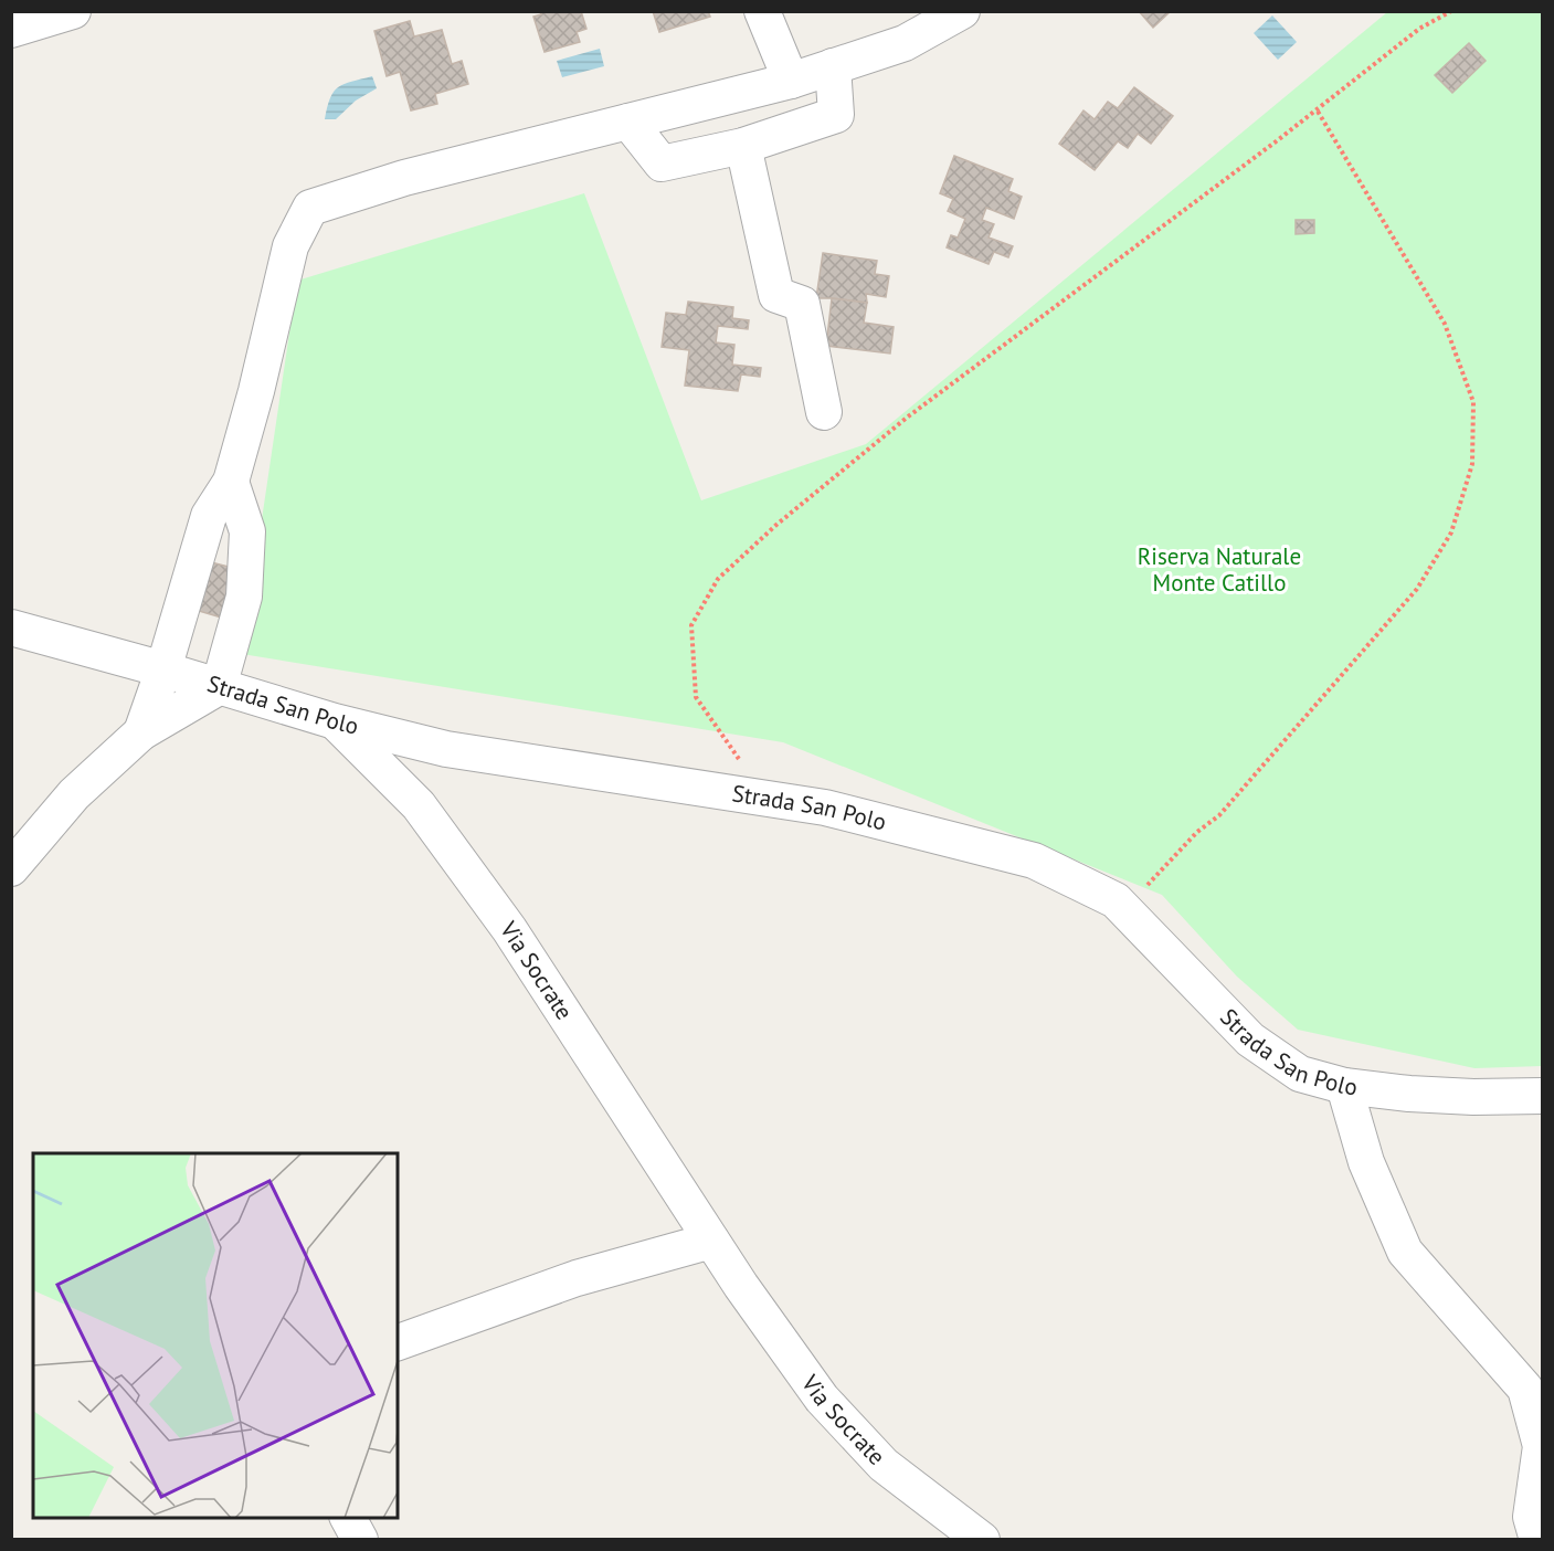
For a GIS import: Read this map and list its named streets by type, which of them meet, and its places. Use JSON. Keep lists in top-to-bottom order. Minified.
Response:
{"streets":{"street":["Strada San Polo","Via Socrate"]},"crossings":[["Strada San Polo","Via Socrate"]],"parks":["Riserva Naturale Monte Catillo"]}
